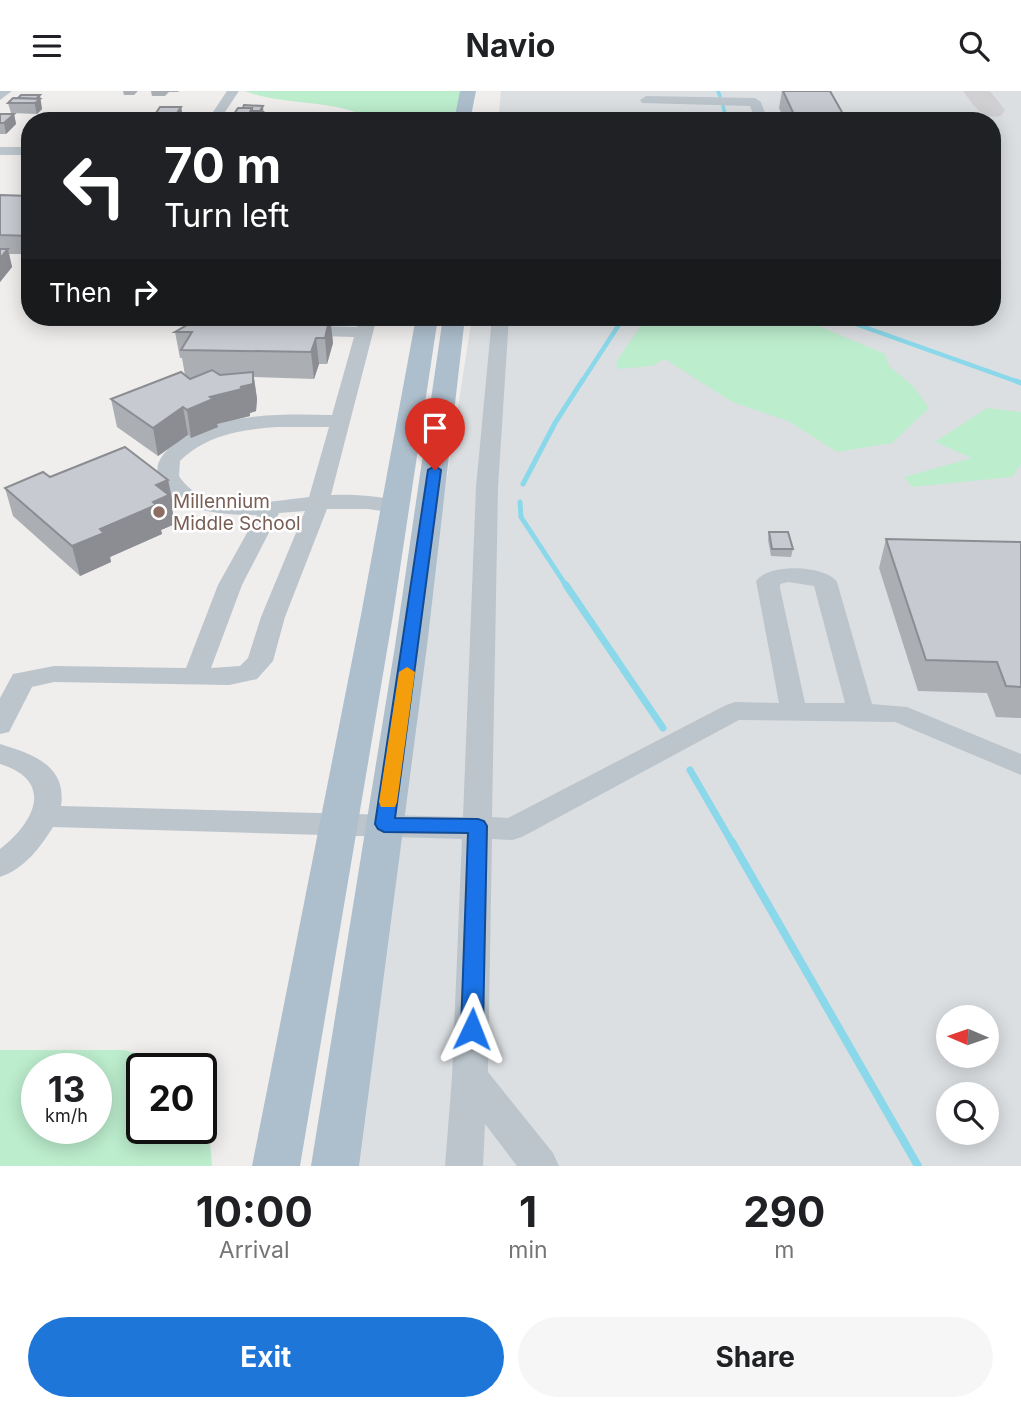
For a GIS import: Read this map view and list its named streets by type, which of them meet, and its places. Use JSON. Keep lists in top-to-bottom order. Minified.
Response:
{"places":["Millennium Middle School"],"north":"left","page":{"header":"Navio","turn":["70 m","Turn left"],"then":"Then","speed":"13 km/h","limit":"20","eta":["10:00","Arrival","1","min","290","m"],"buttons":["Exit","Share"]}}
